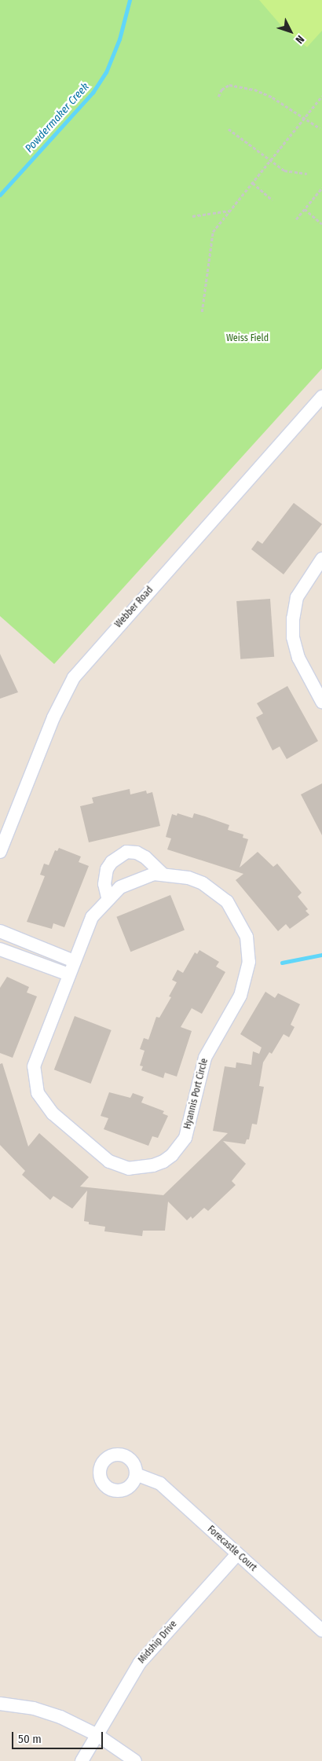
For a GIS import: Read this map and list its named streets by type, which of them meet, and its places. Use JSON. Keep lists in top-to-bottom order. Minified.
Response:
{"streets":{"street":["Webber Road","Hyannis Port Circle","Forecastle Court","Midship Drive"]},"crossings":[["Forecastle Court","Midship Drive"]],"water":["Powdermaker Creek"],"parks":["Weiss Field"],"scale_bar":"50 m","north":"bottom right"}
